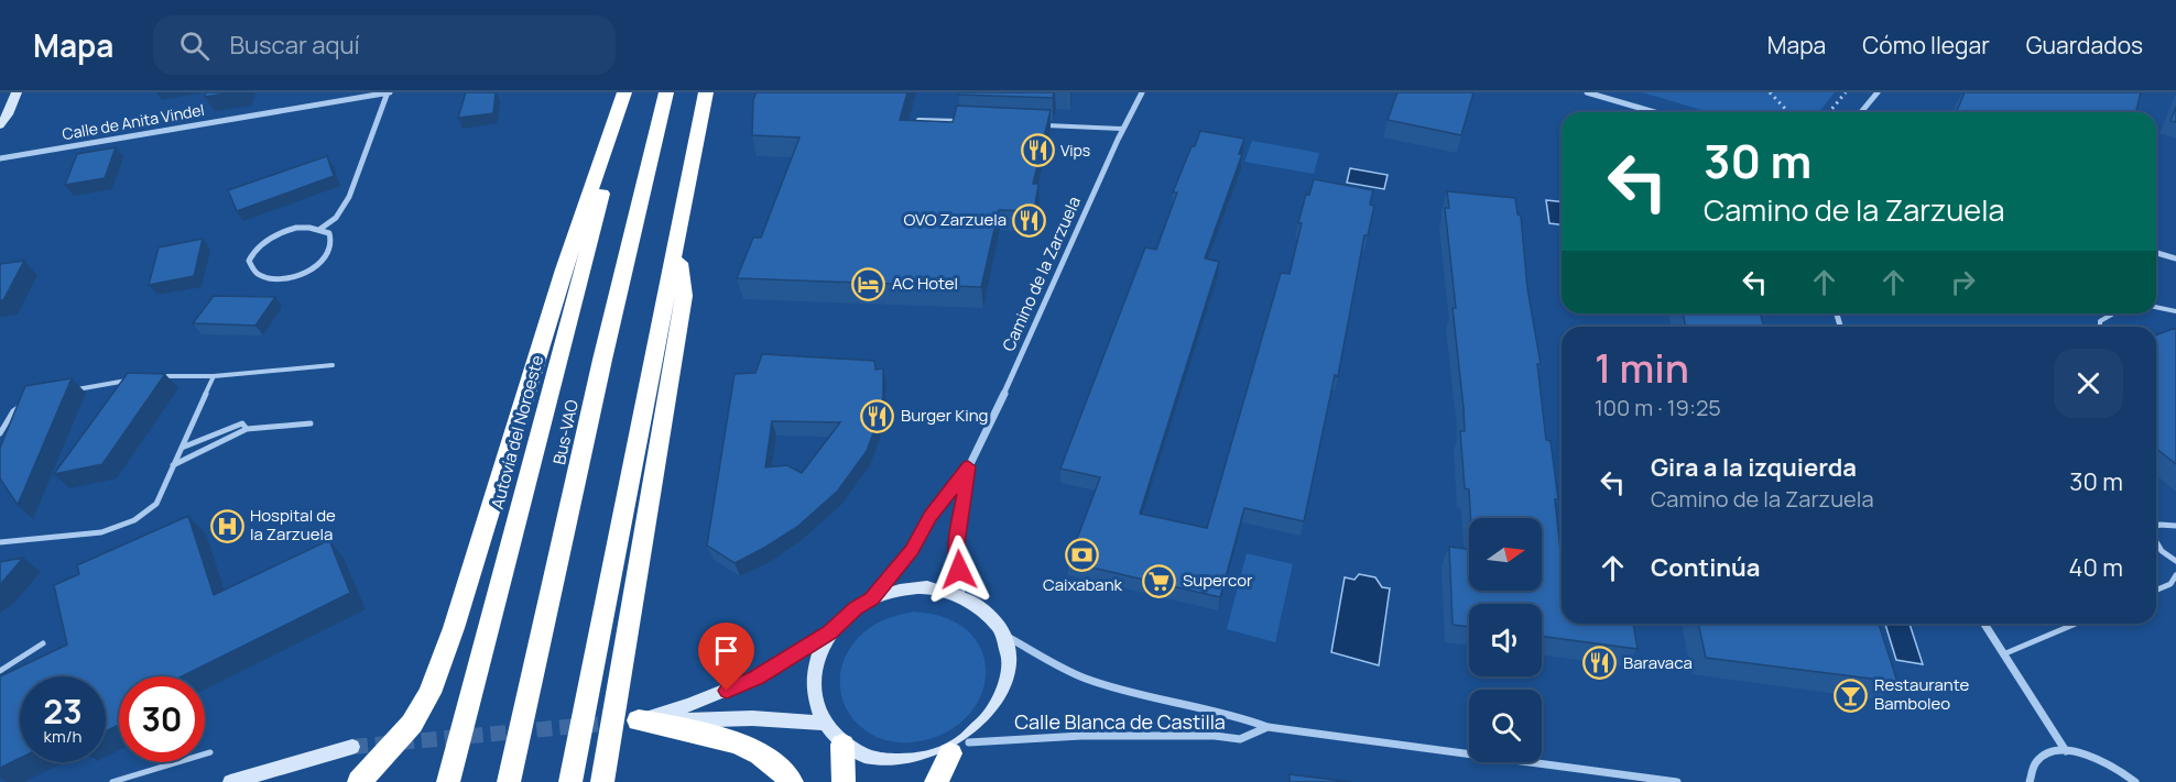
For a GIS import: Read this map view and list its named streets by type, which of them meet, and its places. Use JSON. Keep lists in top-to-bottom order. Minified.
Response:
{"streets":{"highway":["Autovía del Noroeste","Bus-VAO"],"street":["Calle de Anita Vindel","Camino de la Zarzuela","Calle Blanca de Castilla"]},"crossings":[["Camino de la Zarzuela","Calle Blanca de Castilla"]],"places":{"restaurant":["Vips","OVO Zarzuela","Burger King","Baravaca"],"hotel":["AC Hotel"],"hospital":["Hospital de la Zarzuela"],"bank":["Caixabank"],"supermarket":["Supercor"],"bar":["Restaurante Bamboleo"]},"north":"right","page":{"header":"Mapa","search":"Buscar aquí","nav":["Mapa","Cómo llegar","Guardados"],"turn":["30 m","Camino de la Zarzuela"],"heading":["1 min","100 m · 19:25"],"list":[{"name":"Gira a la izquierda","note":"Camino de la Zarzuela","value":"30 m"},{"name":"Continúa","value":"40 m"}],"speed":"23 km/h","limit":"30"}}
